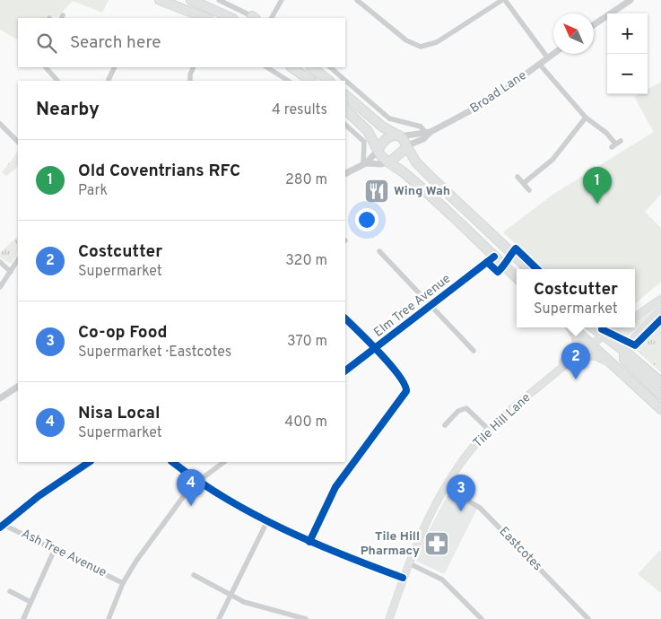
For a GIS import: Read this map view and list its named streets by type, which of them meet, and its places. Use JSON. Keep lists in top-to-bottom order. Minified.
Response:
{"streets":{"main road":["Tile Hill Lane"],"street":["Broad Lane","Elm Tree Avenue","Eastcotes","Ash Tree Avenue"]},"crossings":[["Tile Hill Lane","Eastcotes"]],"places":{"restaurant":["Wing Wah"],"pharmacy":["Tile Hill Pharmacy"]},"north":"top left","page":{"map_buttons":["+","−"],"search":"Search here","heading":["Nearby","4 results"],"list":[{"mark":"1","name":"Old Coventrians RFC","note":"Park","value":"280 m"},{"mark":"2","name":"Costcutter","note":"Supermarket","value":"320 m"},{"mark":"3","name":"Co-op Food","note":"Supermarket · Eastcotes","value":"370 m"},{"mark":"4","name":"Nisa Local","note":"Supermarket","value":"400 m"}],"pins":["1","2","4","3"],"popup":["Costcutter","Supermarket"]}}
